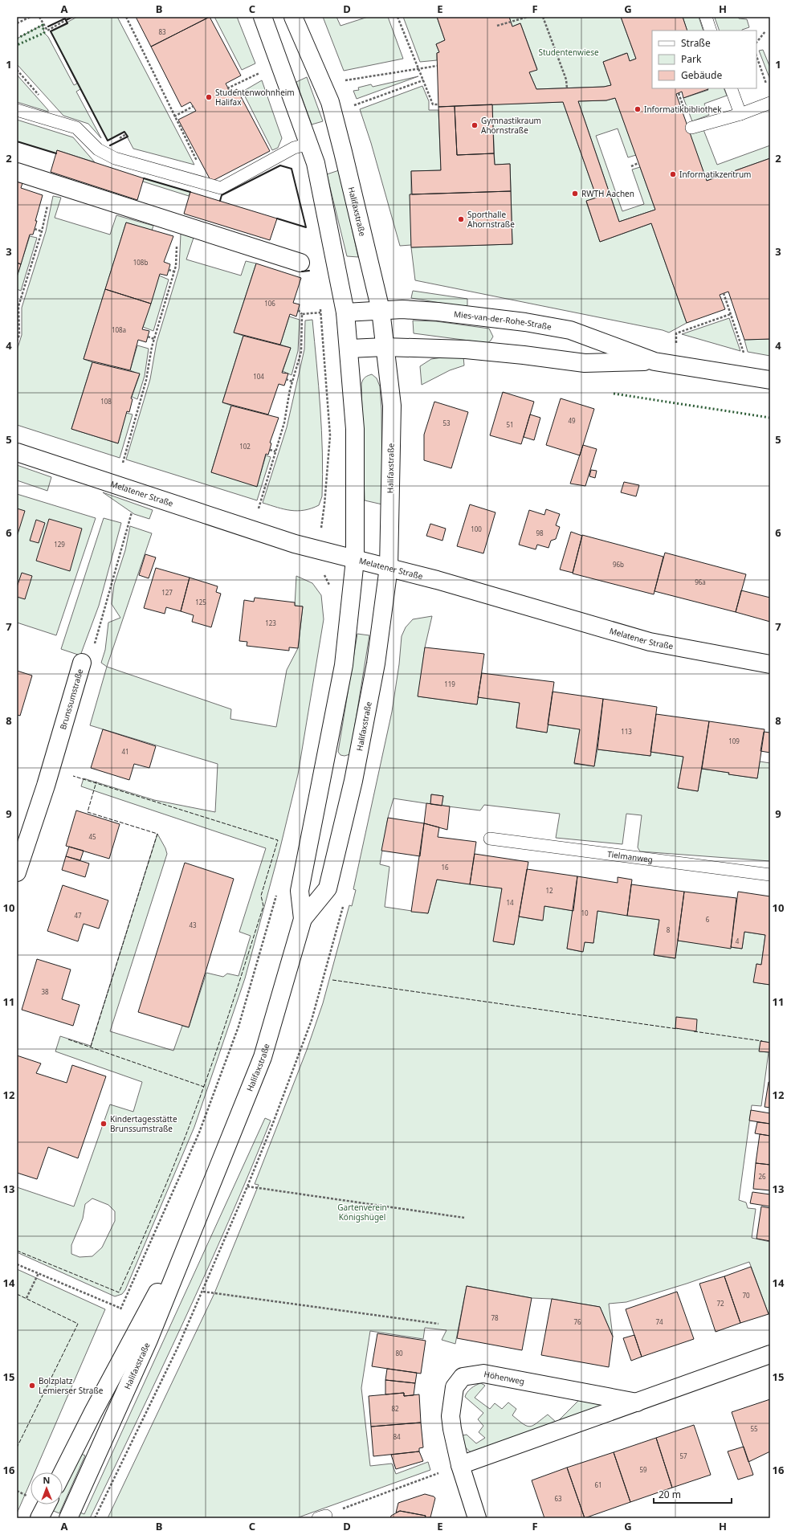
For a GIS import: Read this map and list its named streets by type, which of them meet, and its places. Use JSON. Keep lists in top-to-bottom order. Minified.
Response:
{"streets":{"main road":["Halifaxstraße","Mies-van-der-Rohe-Straße","Melatener Straße","Brunssumstraße","Höhenweg"],"lane":["Tielmanweg"]},"crossings":[["Halifaxstraße","Mies-van-der-Rohe-Straße"],["Halifaxstraße","Melatener Straße"],["Melatener Straße","Brunssumstraße"]],"parks":["Studentenwiese","Gartenverein Königshügel"],"places":["Studentenwohnheim Halifax","Informatikbibliothek","Gymnastikraum Ahornstraße","Informatikzentrum","RWTH Aachen","Sporthalle Ahornstraße","Kindertagesstätte Brunssumstraße","Bolzplatz Lemierser Straße"],"house_numbers":["83","108b","106","108a","104","108","49","53","51","102","100","98","129","96b","96a","127","125","123","119","113","109","41","45","16","12","14","10","47","6","43","8","4","38","26","70","72","78","76","74","80","82","55","84","57","59","61","63"],"legend":["Straße","Park","Gebäude"],"scale_bar":"20 m","north":"top","grid":{"columns":["A","B","C","D","E","F","G","H"],"rows":["1","2","3","4","5","6","7","8","9","10","11","12","13","14","15","16"]}}
